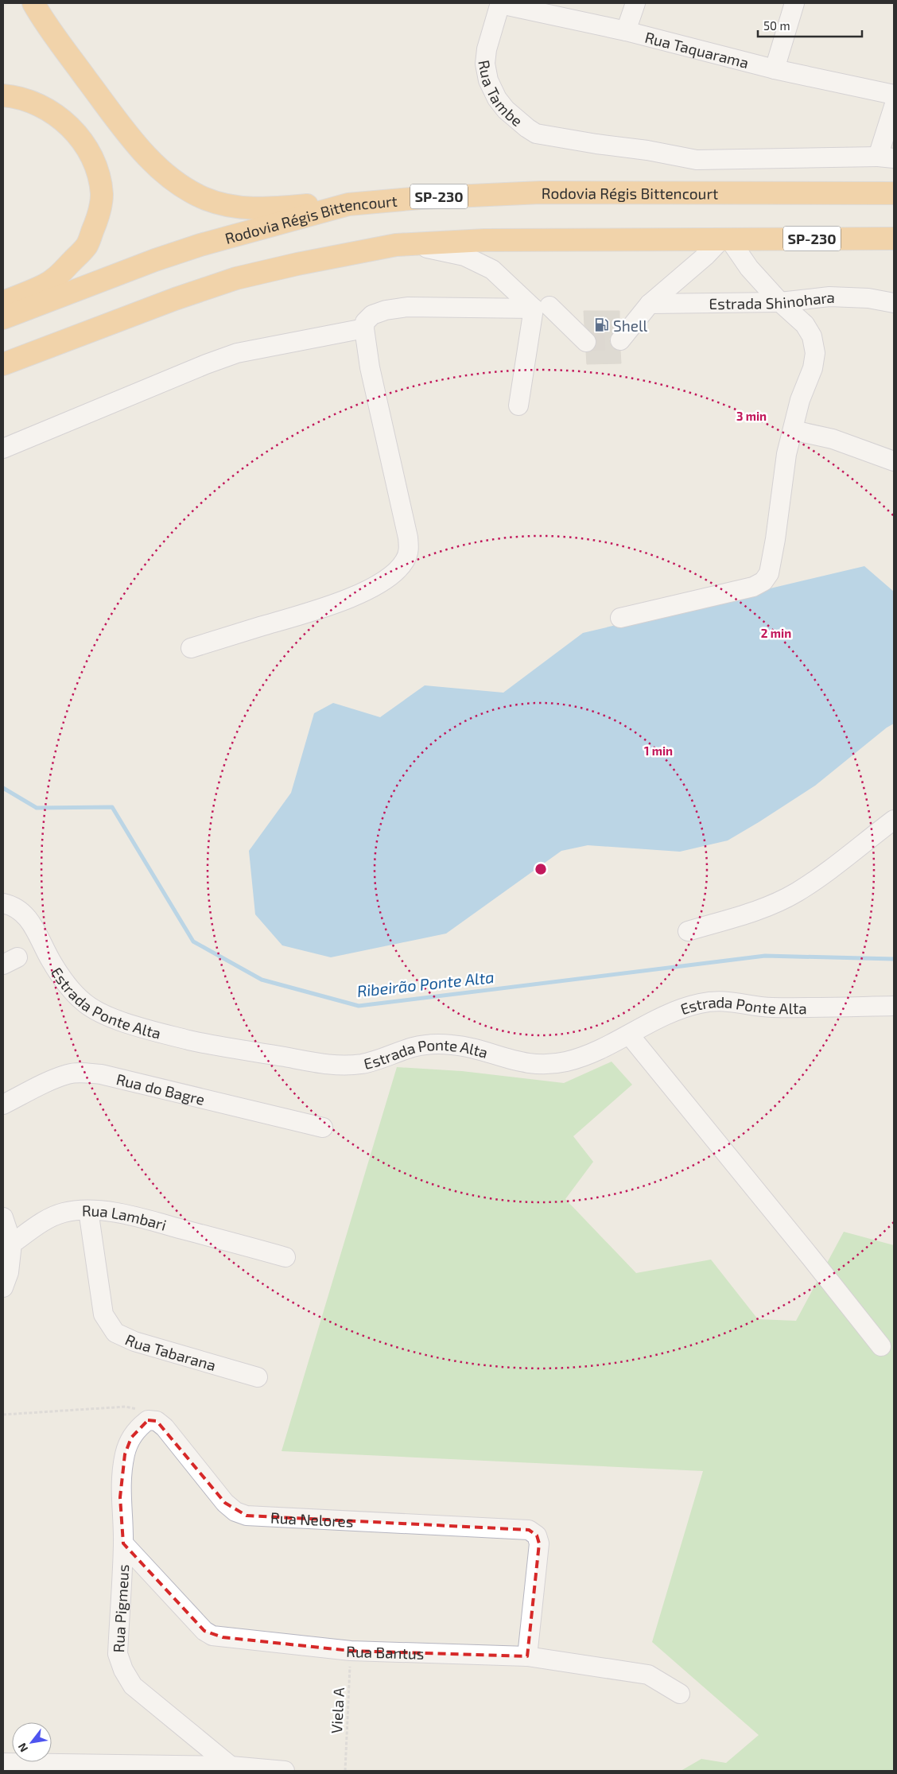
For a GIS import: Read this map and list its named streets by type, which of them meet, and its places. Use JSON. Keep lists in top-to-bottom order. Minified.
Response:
{"streets":{"highway":["Rodovia Régis Bittencourt","SP-230"],"street":["Rua Taquarama","Rua Tambe","Estrada Shinohara","Estrada Ponte Alta","Rua do Bagre","Rua Lambari","Rua Tabarana","Rua Nelores","Rua Pigmeus","Rua Bantus"],"path":["Viela A"]},"crossings":[["Rua Taquarama","Rua Tambe"],["Rua Lambari","Rua Tabarana"],["Rua Nelores","Rua Pigmeus"],["Rua Nelores","Rua Bantus"],["Rua Pigmeus","Rua Bantus"],["Rua Bantus","Viela A"]],"water":["Ribeirão Ponte Alta"],"places":{"fuel station":["Shell"]},"scale_bar":"50 m","north":"bottom left","rings":["3 min","2 min","1 min"]}
